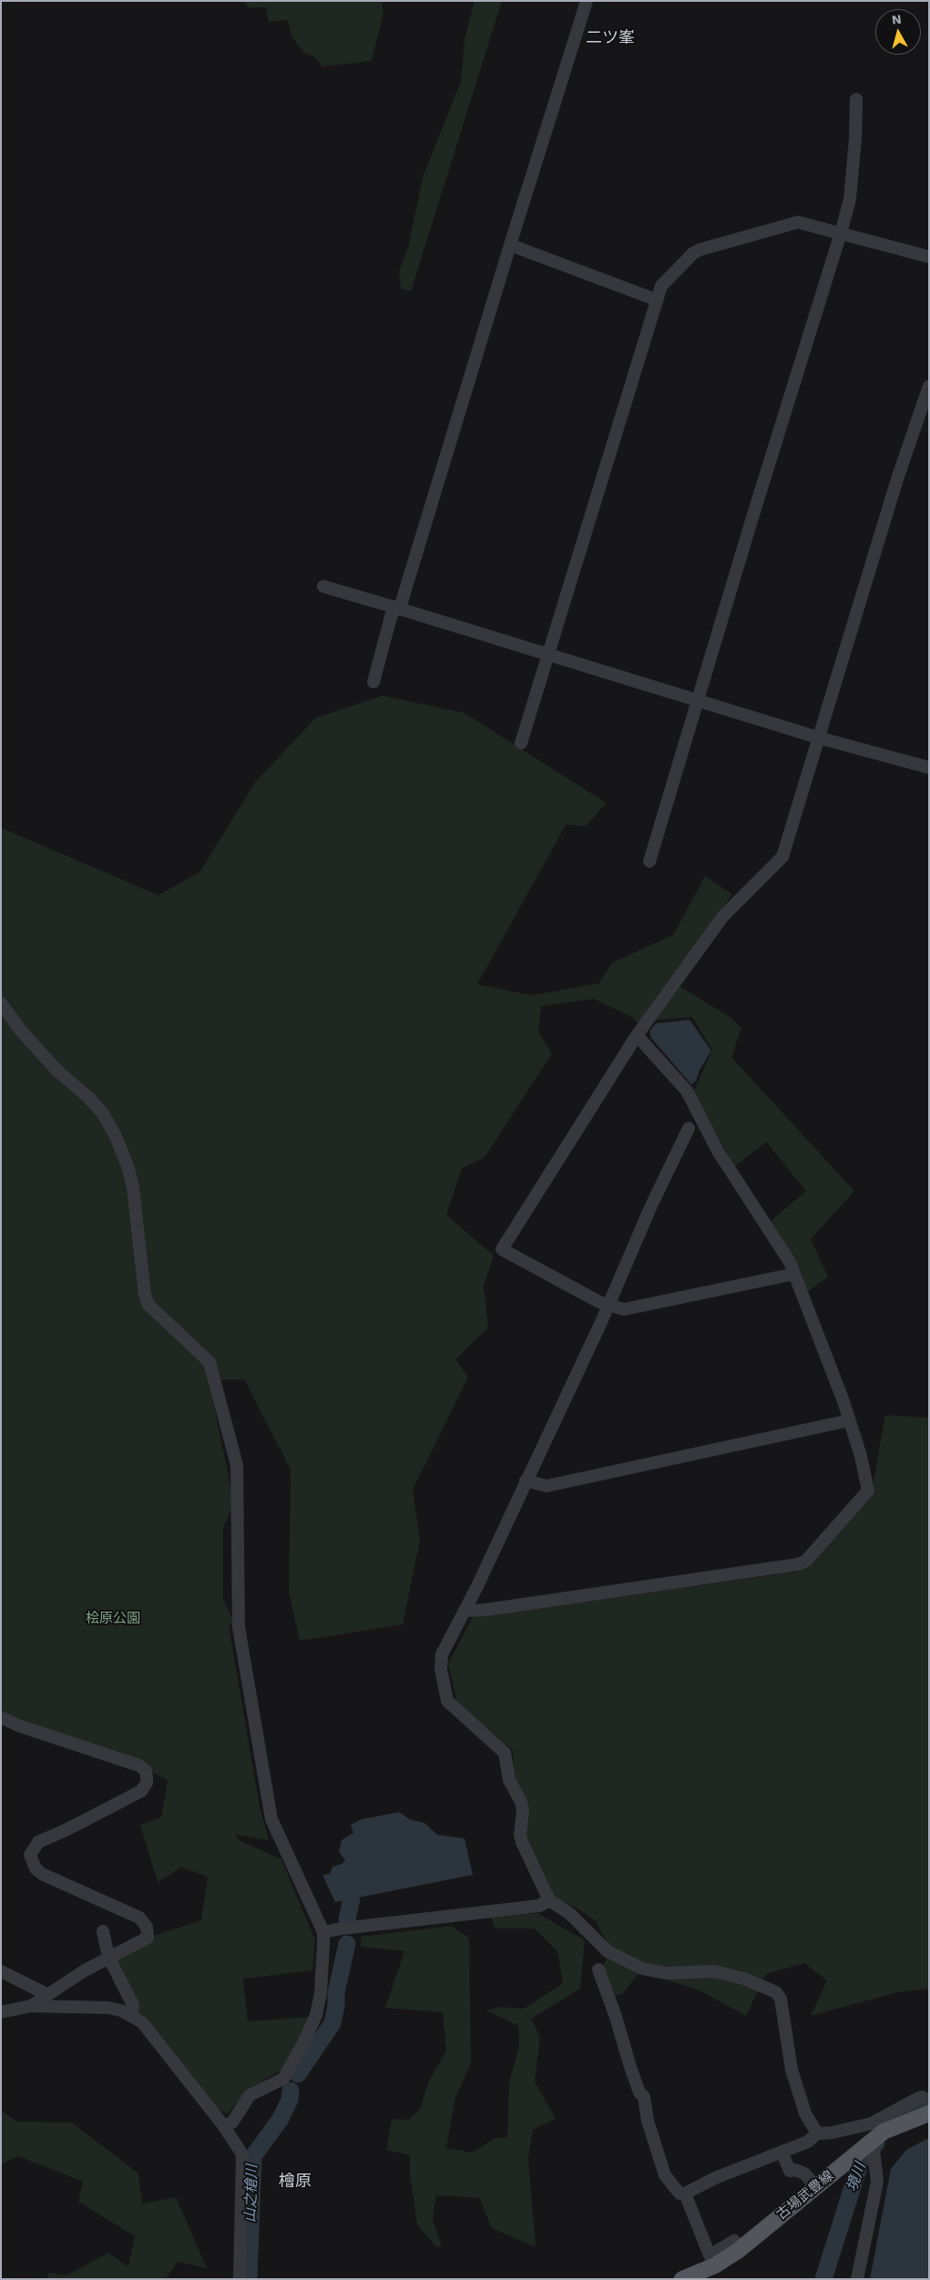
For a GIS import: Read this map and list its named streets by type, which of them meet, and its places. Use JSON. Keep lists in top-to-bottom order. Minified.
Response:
{"streets":{"main road":["古場武豊線"]},"districts":["二ツ峯","檜原"],"water":["境川","山之槍川"],"parks":["桧原公園"],"north":"top"}
